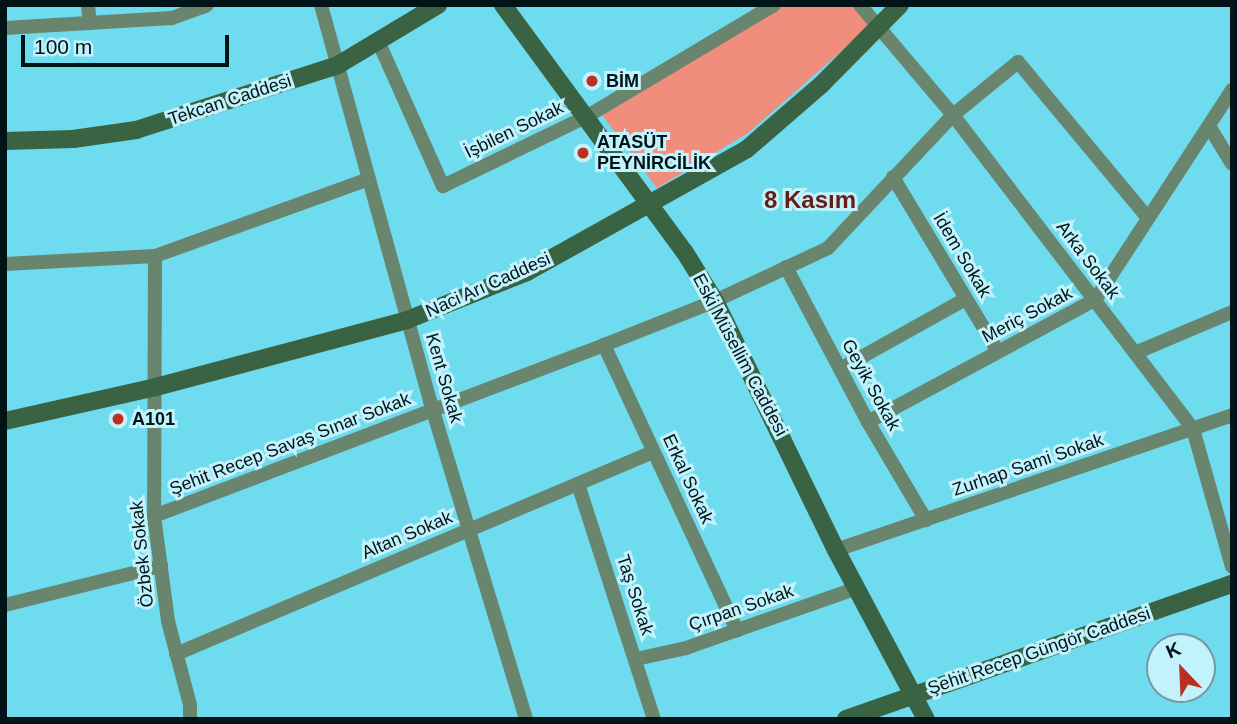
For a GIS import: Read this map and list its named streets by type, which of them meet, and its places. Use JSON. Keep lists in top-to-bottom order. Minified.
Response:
{"streets":{"street":["Tekcan Caddesi","İşbilen Sokak","İdem Sokak","Arka Sokak","Naci Arı Caddesi","Meriç Sokak","Eski Müsellim Caddesi","Kent Sokak","Geyik Sokak","Şehit Recep Savaş Sınar Sokak","Zurhap Sami Sokak","Erkal Sokak","Altan Sokak","Özbek Sokak","Taş Sokak","Çırpan Sokak","Şehit Recep Güngör Caddesi"]},"crossings":[["Tekcan Caddesi","İşbilen Sokak"],["Tekcan Caddesi","Kent Sokak"],["İşbilen Sokak","Eski Müsellim Caddesi"],["İdem Sokak","Meriç Sokak"],["İdem Sokak","Şehit Recep Savaş Sınar Sokak"],["Arka Sokak","Naci Arı Caddesi"],["Arka Sokak","Meriç Sokak"],["Arka Sokak","Şehit Recep Savaş Sınar Sokak"],["Arka Sokak","Zurhap Sami Sokak"],["Naci Arı Caddesi","Eski Müsellim Caddesi"],["Naci Arı Caddesi","Kent Sokak"],["Naci Arı Caddesi","Özbek Sokak"],["Meriç Sokak","Geyik Sokak"],["Meriç Sokak","Şehit Recep Savaş Sınar Sokak"],["Eski Müsellim Caddesi","Şehit Recep Savaş Sınar Sokak"],["Eski Müsellim Caddesi","Zurhap Sami Sokak"],["Eski Müsellim Caddesi","Çırpan Sokak"],["Eski Müsellim Caddesi","Şehit Recep Güngör Caddesi"],["Kent Sokak","Şehit Recep Savaş Sınar Sokak"],["Kent Sokak","Altan Sokak"],["Geyik Sokak","Şehit Recep Savaş Sınar Sokak"],["Geyik Sokak","Zurhap Sami Sokak"],["Şehit Recep Savaş Sınar Sokak","Erkal Sokak"],["Şehit Recep Savaş Sınar Sokak","Özbek Sokak"],["Erkal Sokak","Altan Sokak"],["Erkal Sokak","Çırpan Sokak"],["Altan Sokak","Özbek Sokak"],["Altan Sokak","Taş Sokak"],["Taş Sokak","Çırpan Sokak"]],"districts":["8 Kasım"],"places":["BİM","ATASÜT PEYNİRCİLİK","A101"],"scale_bar":"100 m","north":"top left"}
